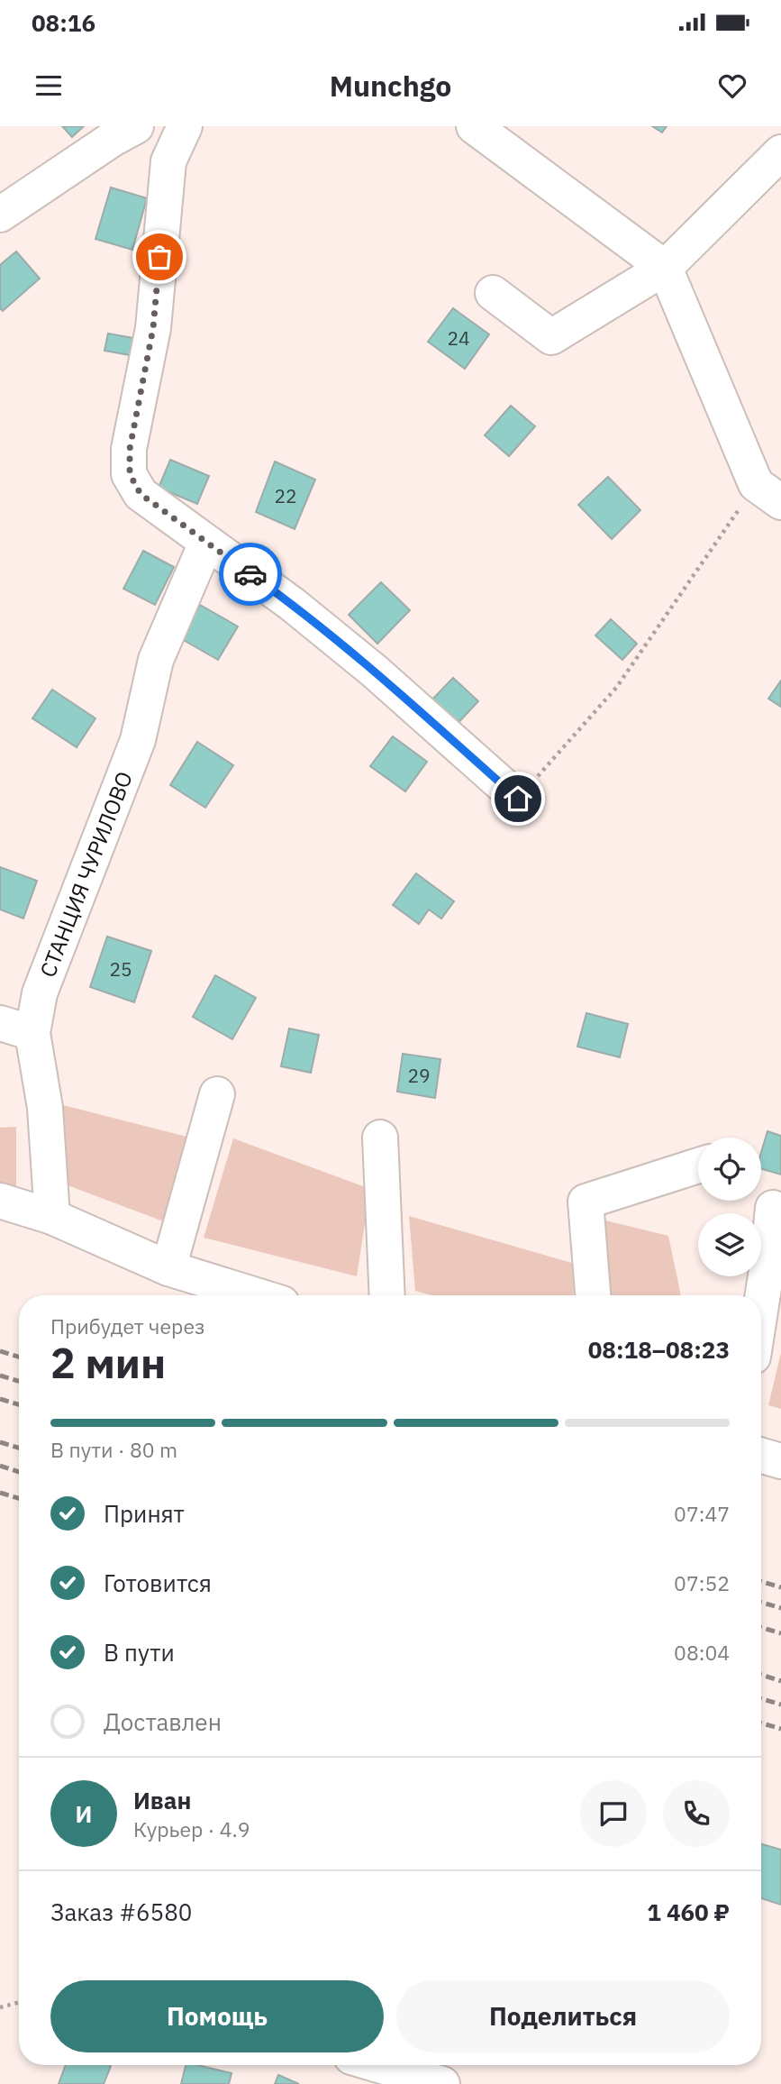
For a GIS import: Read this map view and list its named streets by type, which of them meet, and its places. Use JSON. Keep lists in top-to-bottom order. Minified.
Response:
{"streets":{"street":["СТАНЦИЯ ЧУРИЛОВО"]},"house_numbers":["24","22","25","29"],"page":{"status":"08:16","header":"Munchgo","heading":["2 мин","Прибудет через","08:18–08:23"],"panel":["Иван","Курьер · 4.9","Заказ #6580","1 460 ₽"],"bar":"В пути · 80 m","list":[["Принят","07:47"],["Готовится","07:52"],["В пути","08:04"],"Доставлен"],"round":"И","buttons":["Помощь","Поделиться"]}}
